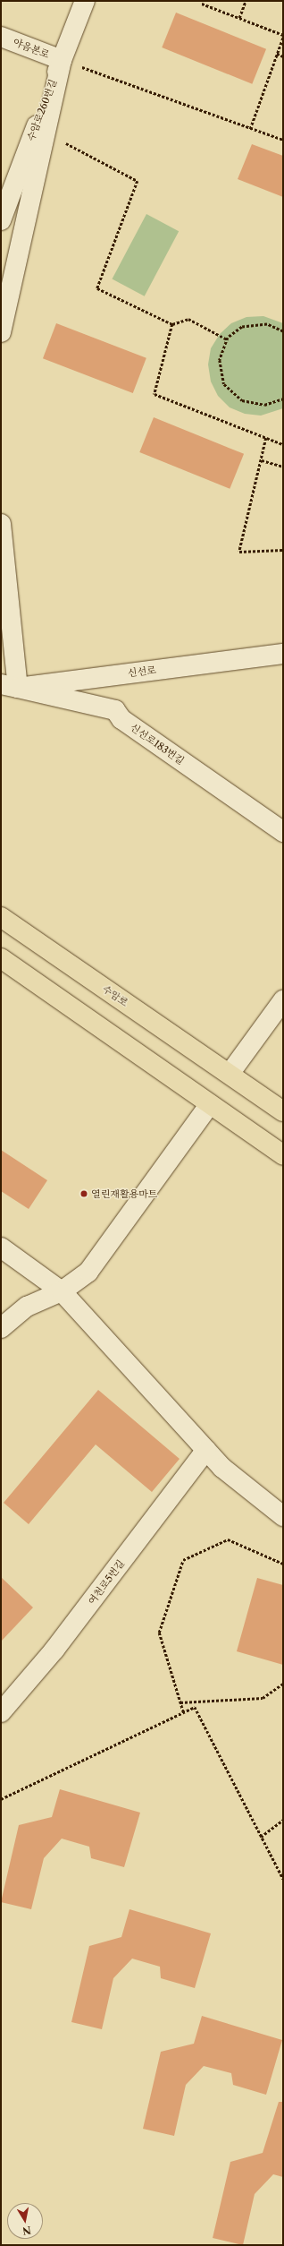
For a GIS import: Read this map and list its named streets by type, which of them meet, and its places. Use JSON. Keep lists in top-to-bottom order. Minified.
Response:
{"streets":{"main road":["수암로"],"street":["야음본로","수암로260번길","신선로","신선로183번길","여천로5번길"]},"crossings":[["야음본로","수암로260번길"],["신선로","신선로183번길"]],"places":["열린재활용마트"],"north":"bottom"}
